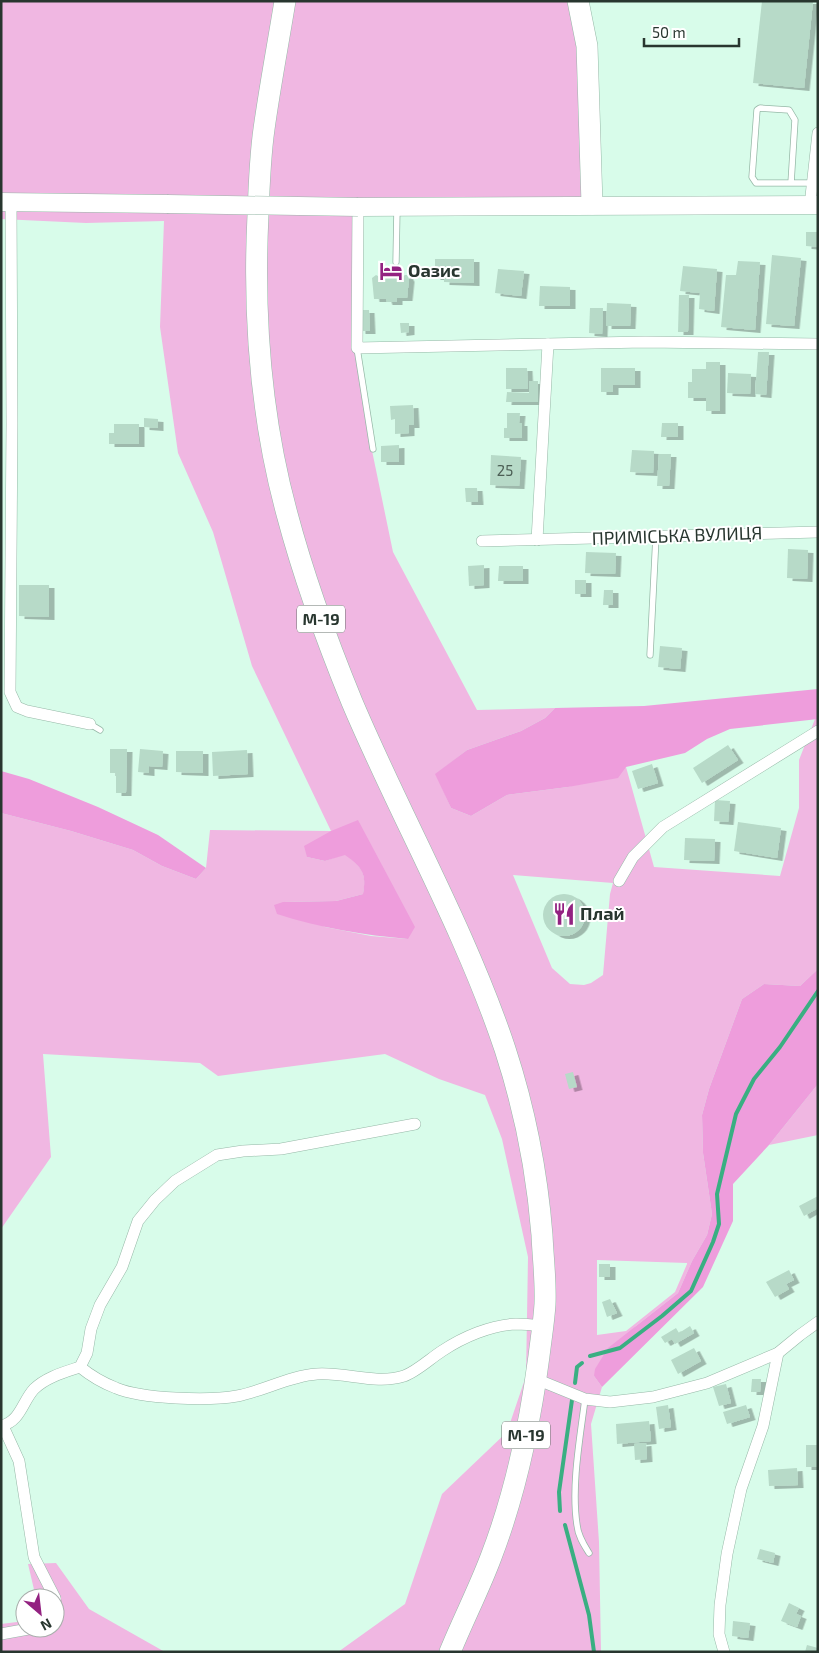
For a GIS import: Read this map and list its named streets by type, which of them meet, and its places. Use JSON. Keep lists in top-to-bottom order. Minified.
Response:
{"streets":{"highway":["М-19"],"street":["ПРИМІСЬКА ВУЛИЦЯ"]},"places":{"hotel":["Оазис"],"restaurant":["Плай"]},"house_numbers":["25"],"scale_bar":"50 m","north":"bottom right"}
